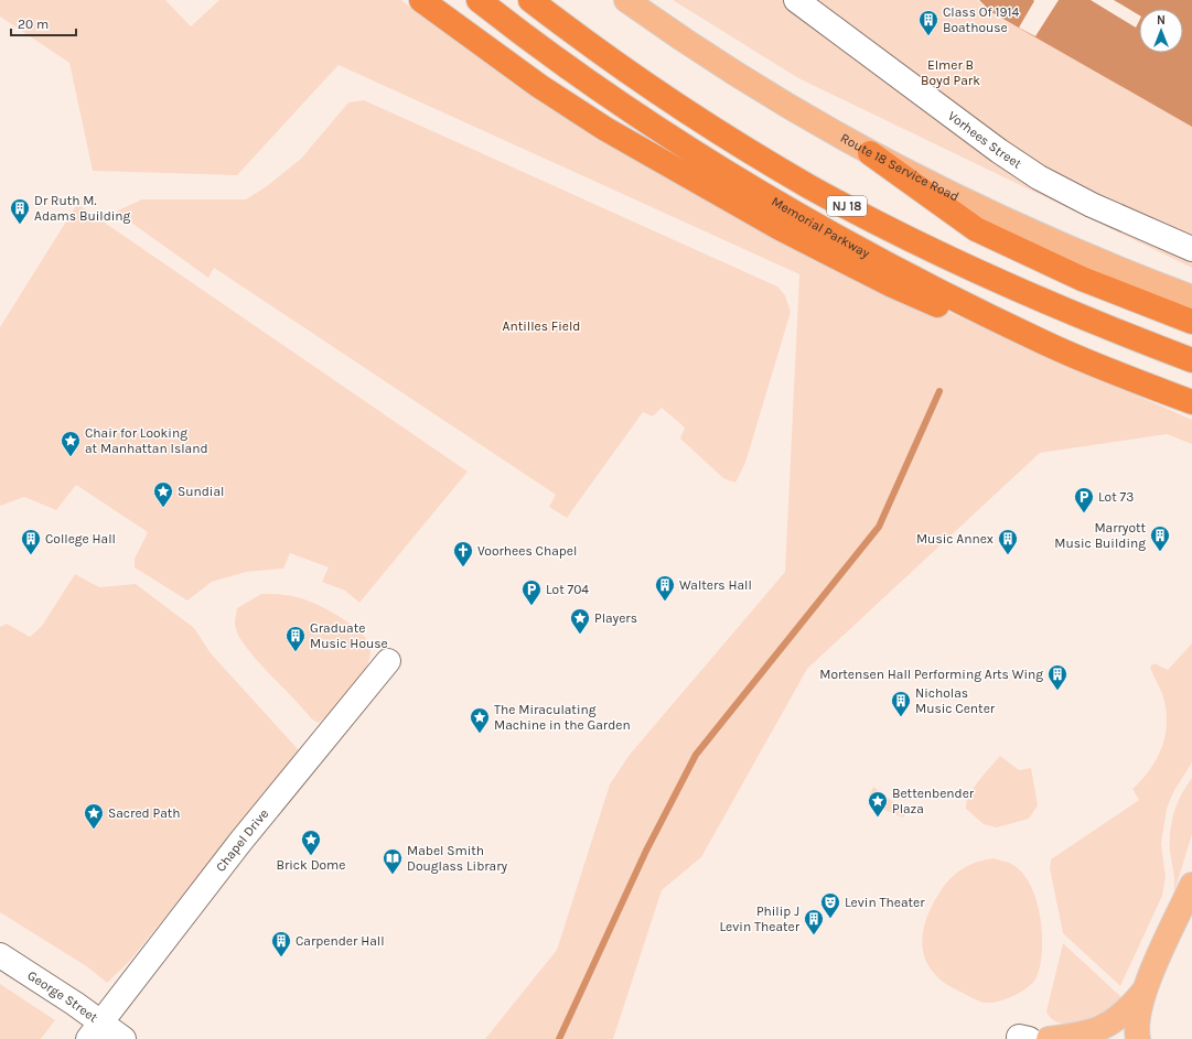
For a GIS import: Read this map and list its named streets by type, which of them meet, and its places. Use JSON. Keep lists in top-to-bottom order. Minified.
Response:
{"streets":{"highway":["NJ 18","Memorial Parkway"],"main road":["Route 18 Service Road"],"street":["Vorhees Street","Chapel Drive","George Street"]},"crossings":[["Chapel Drive","George Street"]],"parks":["Elmer B Boyd Park","Antilles Field"],"places":{"building":["Class Of 1914 Boathouse","Dr Ruth M. Adams Building","Marryott Music Building","College Hall","Music Annex","Walters Hall","Graduate Music House","Mortensen Hall Performing Arts Wing","Nicholas Music Center","Philip J Levin Theater","Carpender Hall"],"place":["Chair for Looking at Manhattan Island","Sundial","Players","The Miraculating Machine in the Garden","Bettenbender Plaza","Sacred Path","Brick Dome"],"parking":["Lot 73","Lot 704"],"church":["Voorhees Chapel"],"library":["Mabel Smith Douglass Library"],"theatre":["Levin Theater"]},"scale_bar":"20 m","north":"top"}
